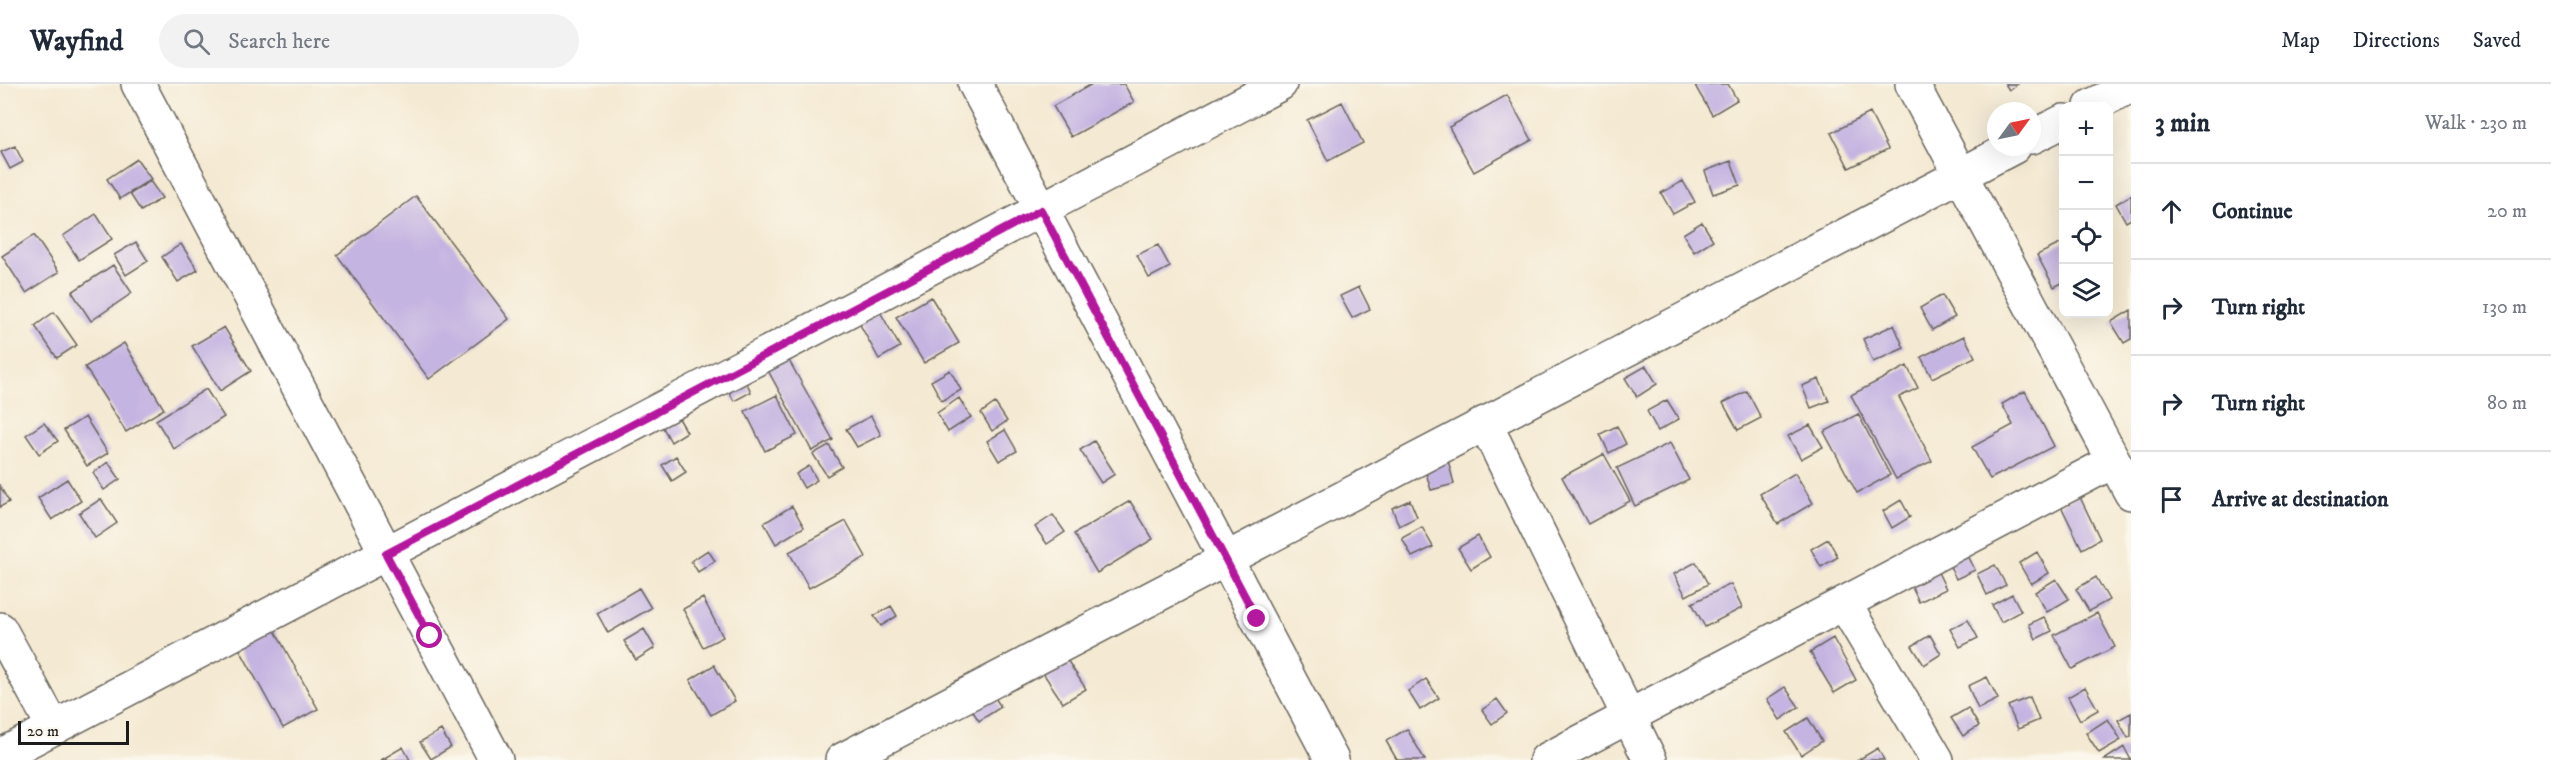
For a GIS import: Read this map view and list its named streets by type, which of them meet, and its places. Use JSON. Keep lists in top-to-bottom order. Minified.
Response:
{"scale_bar":"20 m","north":"top right","page":{"header":"Wayfind","search":"Search here","nav":["Map","Directions","Saved"],"heading":["3 min","Walk · 230 m"],"map_buttons":["+","−"],"list":[["Continue","20 m"],["Turn right","130 m"],["Turn right","80 m"],"Arrive at destination"],"scale":"20 m"}}
